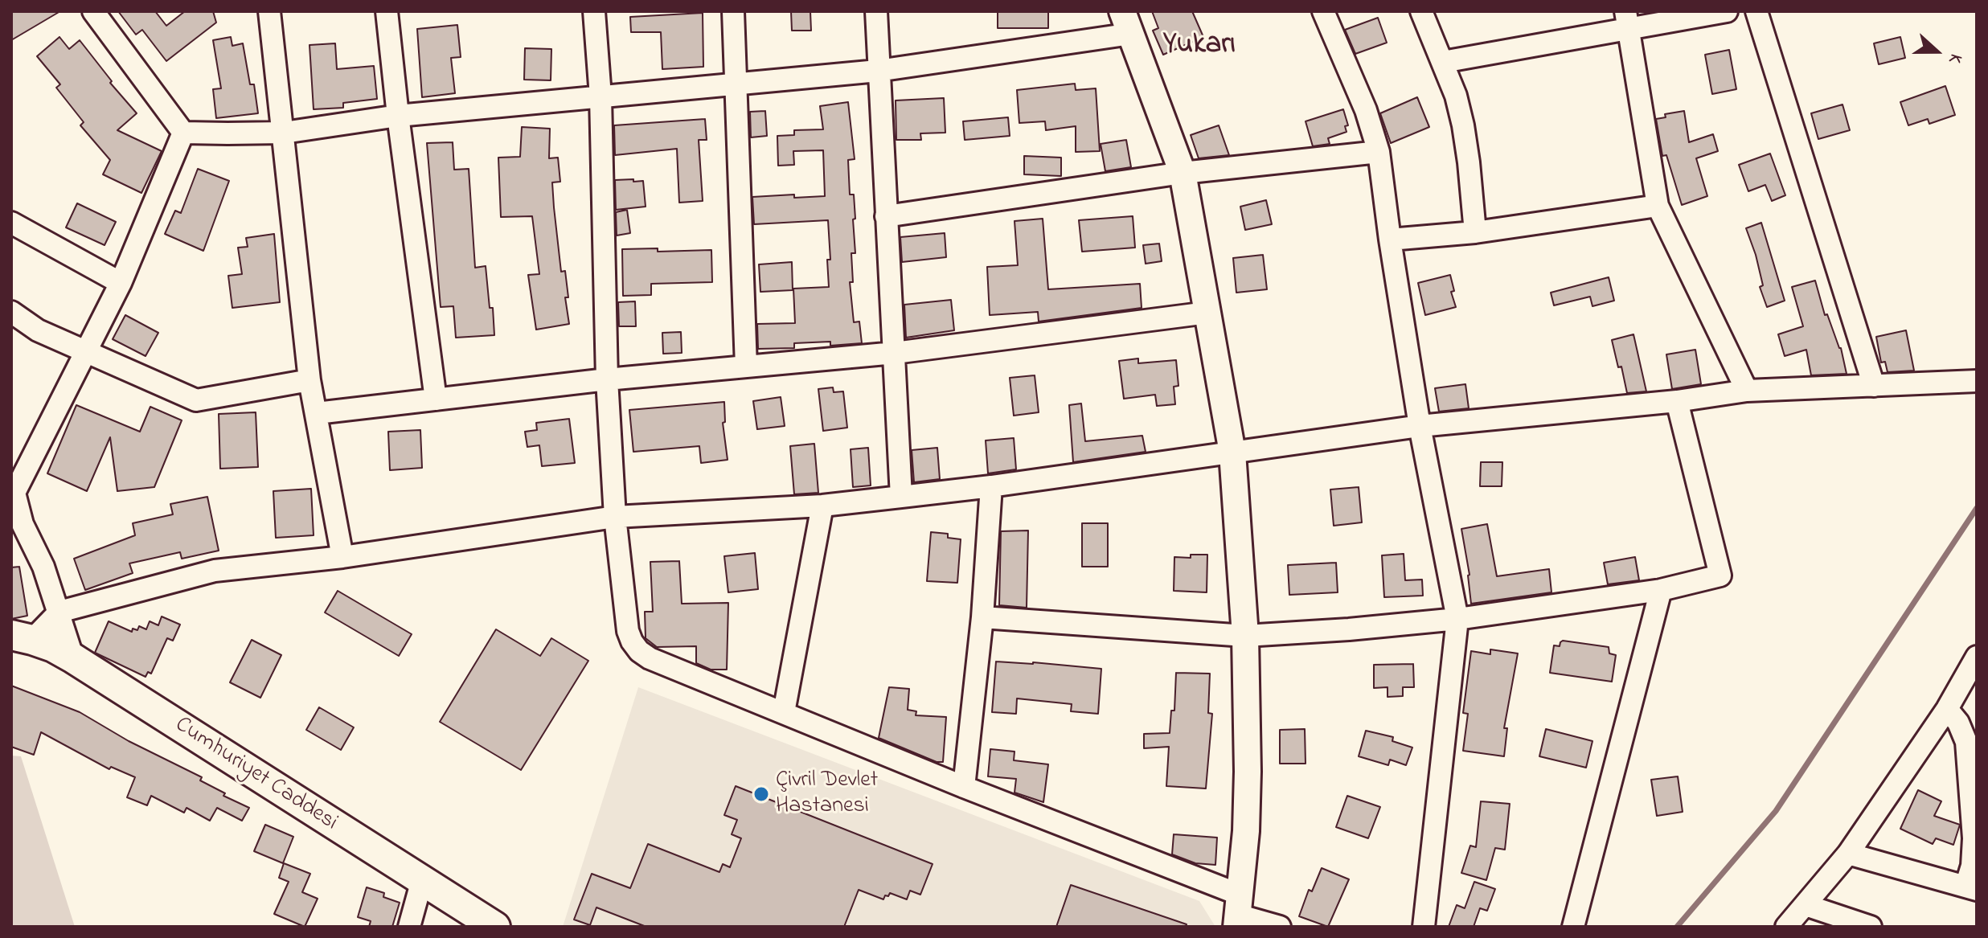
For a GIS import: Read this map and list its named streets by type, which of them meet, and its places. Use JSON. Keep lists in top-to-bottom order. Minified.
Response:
{"streets":{"main road":["Cumhuriyet Caddesi"]},"districts":["Yukarı"],"places":["Çivril Devlet Hastanesi"],"north":"right"}
